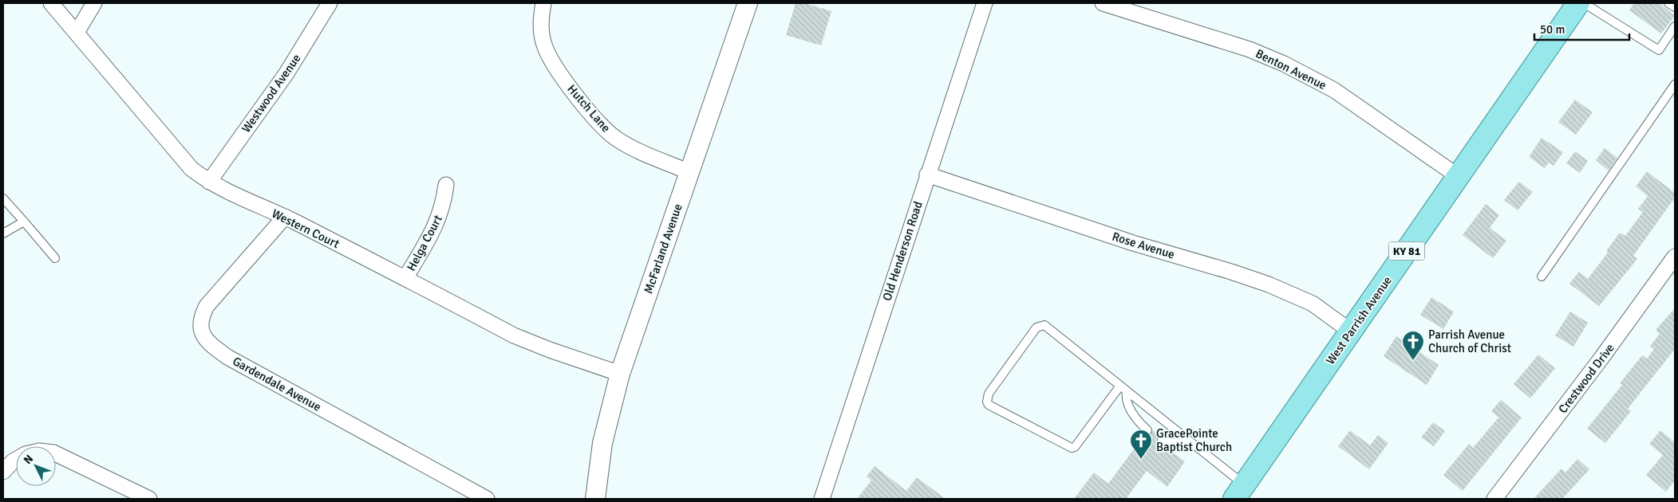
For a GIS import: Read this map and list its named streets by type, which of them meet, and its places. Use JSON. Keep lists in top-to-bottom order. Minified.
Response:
{"streets":{"main road":["KY 81","West Parrish Avenue"],"street":["Benton Avenue","Westwood Avenue","Hutch Lane","Western Court","Helga Court","Rose Avenue","McFarland Avenue","Old Henderson Road","Crestwood Drive","Gardendale Avenue"]},"crossings":[["Benton Avenue","West Parrish Avenue"],["Westwood Avenue","Western Court"],["Hutch Lane","McFarland Avenue"],["Western Court","Helga Court"],["Western Court","McFarland Avenue"],["Western Court","Gardendale Avenue"],["Rose Avenue","Old Henderson Road"],["Rose Avenue","West Parrish Avenue"]],"places":{"church":["Parrish Avenue Church of Christ","GracePointe Baptist Church"]},"scale_bar":"50 m","north":"top left"}
